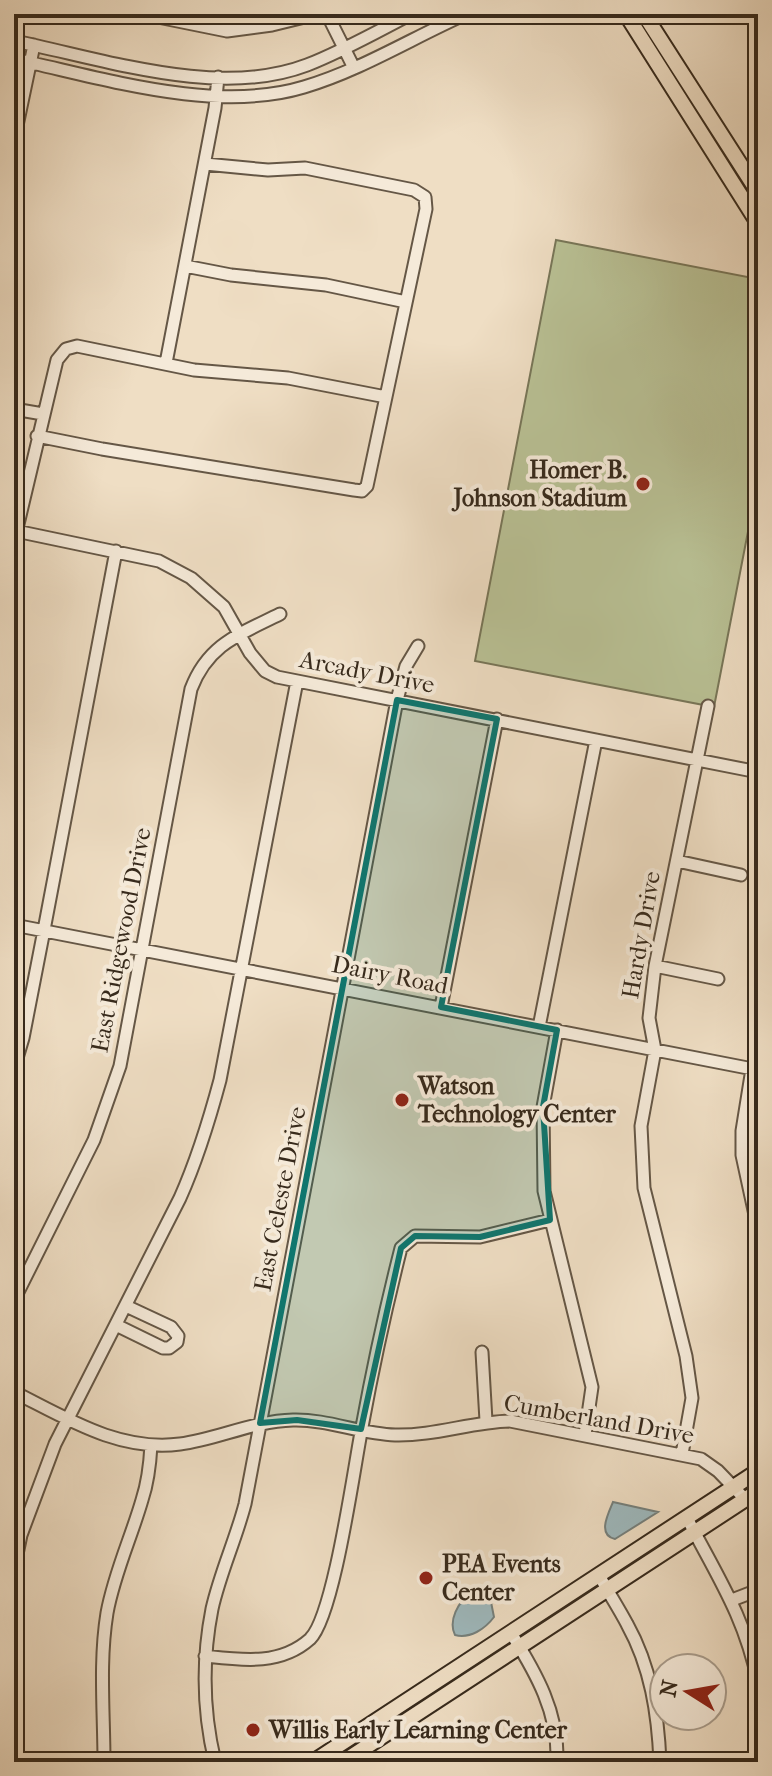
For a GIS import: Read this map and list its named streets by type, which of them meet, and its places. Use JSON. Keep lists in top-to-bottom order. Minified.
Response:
{"streets":{"street":["Arcady Drive","Hardy Drive","East Ridgewood Drive","Dairy Road","East Celeste Drive","Cumberland Drive"]},"crossings":[["Arcady Drive","Hardy Drive"],["Arcady Drive","East Ridgewood Drive"],["Arcady Drive","East Celeste Drive"],["Hardy Drive","Dairy Road"],["Hardy Drive","Cumberland Drive"],["East Ridgewood Drive","Dairy Road"],["Dairy Road","East Celeste Drive"],["East Celeste Drive","Cumberland Drive"]],"places":["Homer B. Johnson Stadium","Watson Technology Center","PEA Events Center","Willis Early Learning Center"],"north":"left"}
